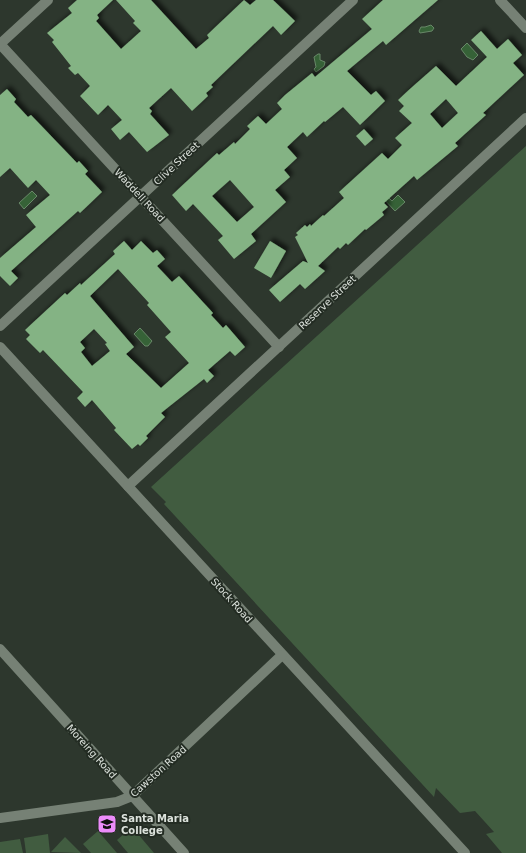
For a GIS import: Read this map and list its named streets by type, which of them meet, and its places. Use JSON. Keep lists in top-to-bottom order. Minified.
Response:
{"streets":{"street":["Clive Street","Waddell Road","Reserve Street","Stock Road","Moreing Road","Cawston Road"]},"crossings":[["Clive Street","Waddell Road"],["Waddell Road","Reserve Street"],["Reserve Street","Stock Road"],["Stock Road","Cawston Road"],["Moreing Road","Cawston Road"]],"places":{"school or university":["Santa Maria College"]}}
